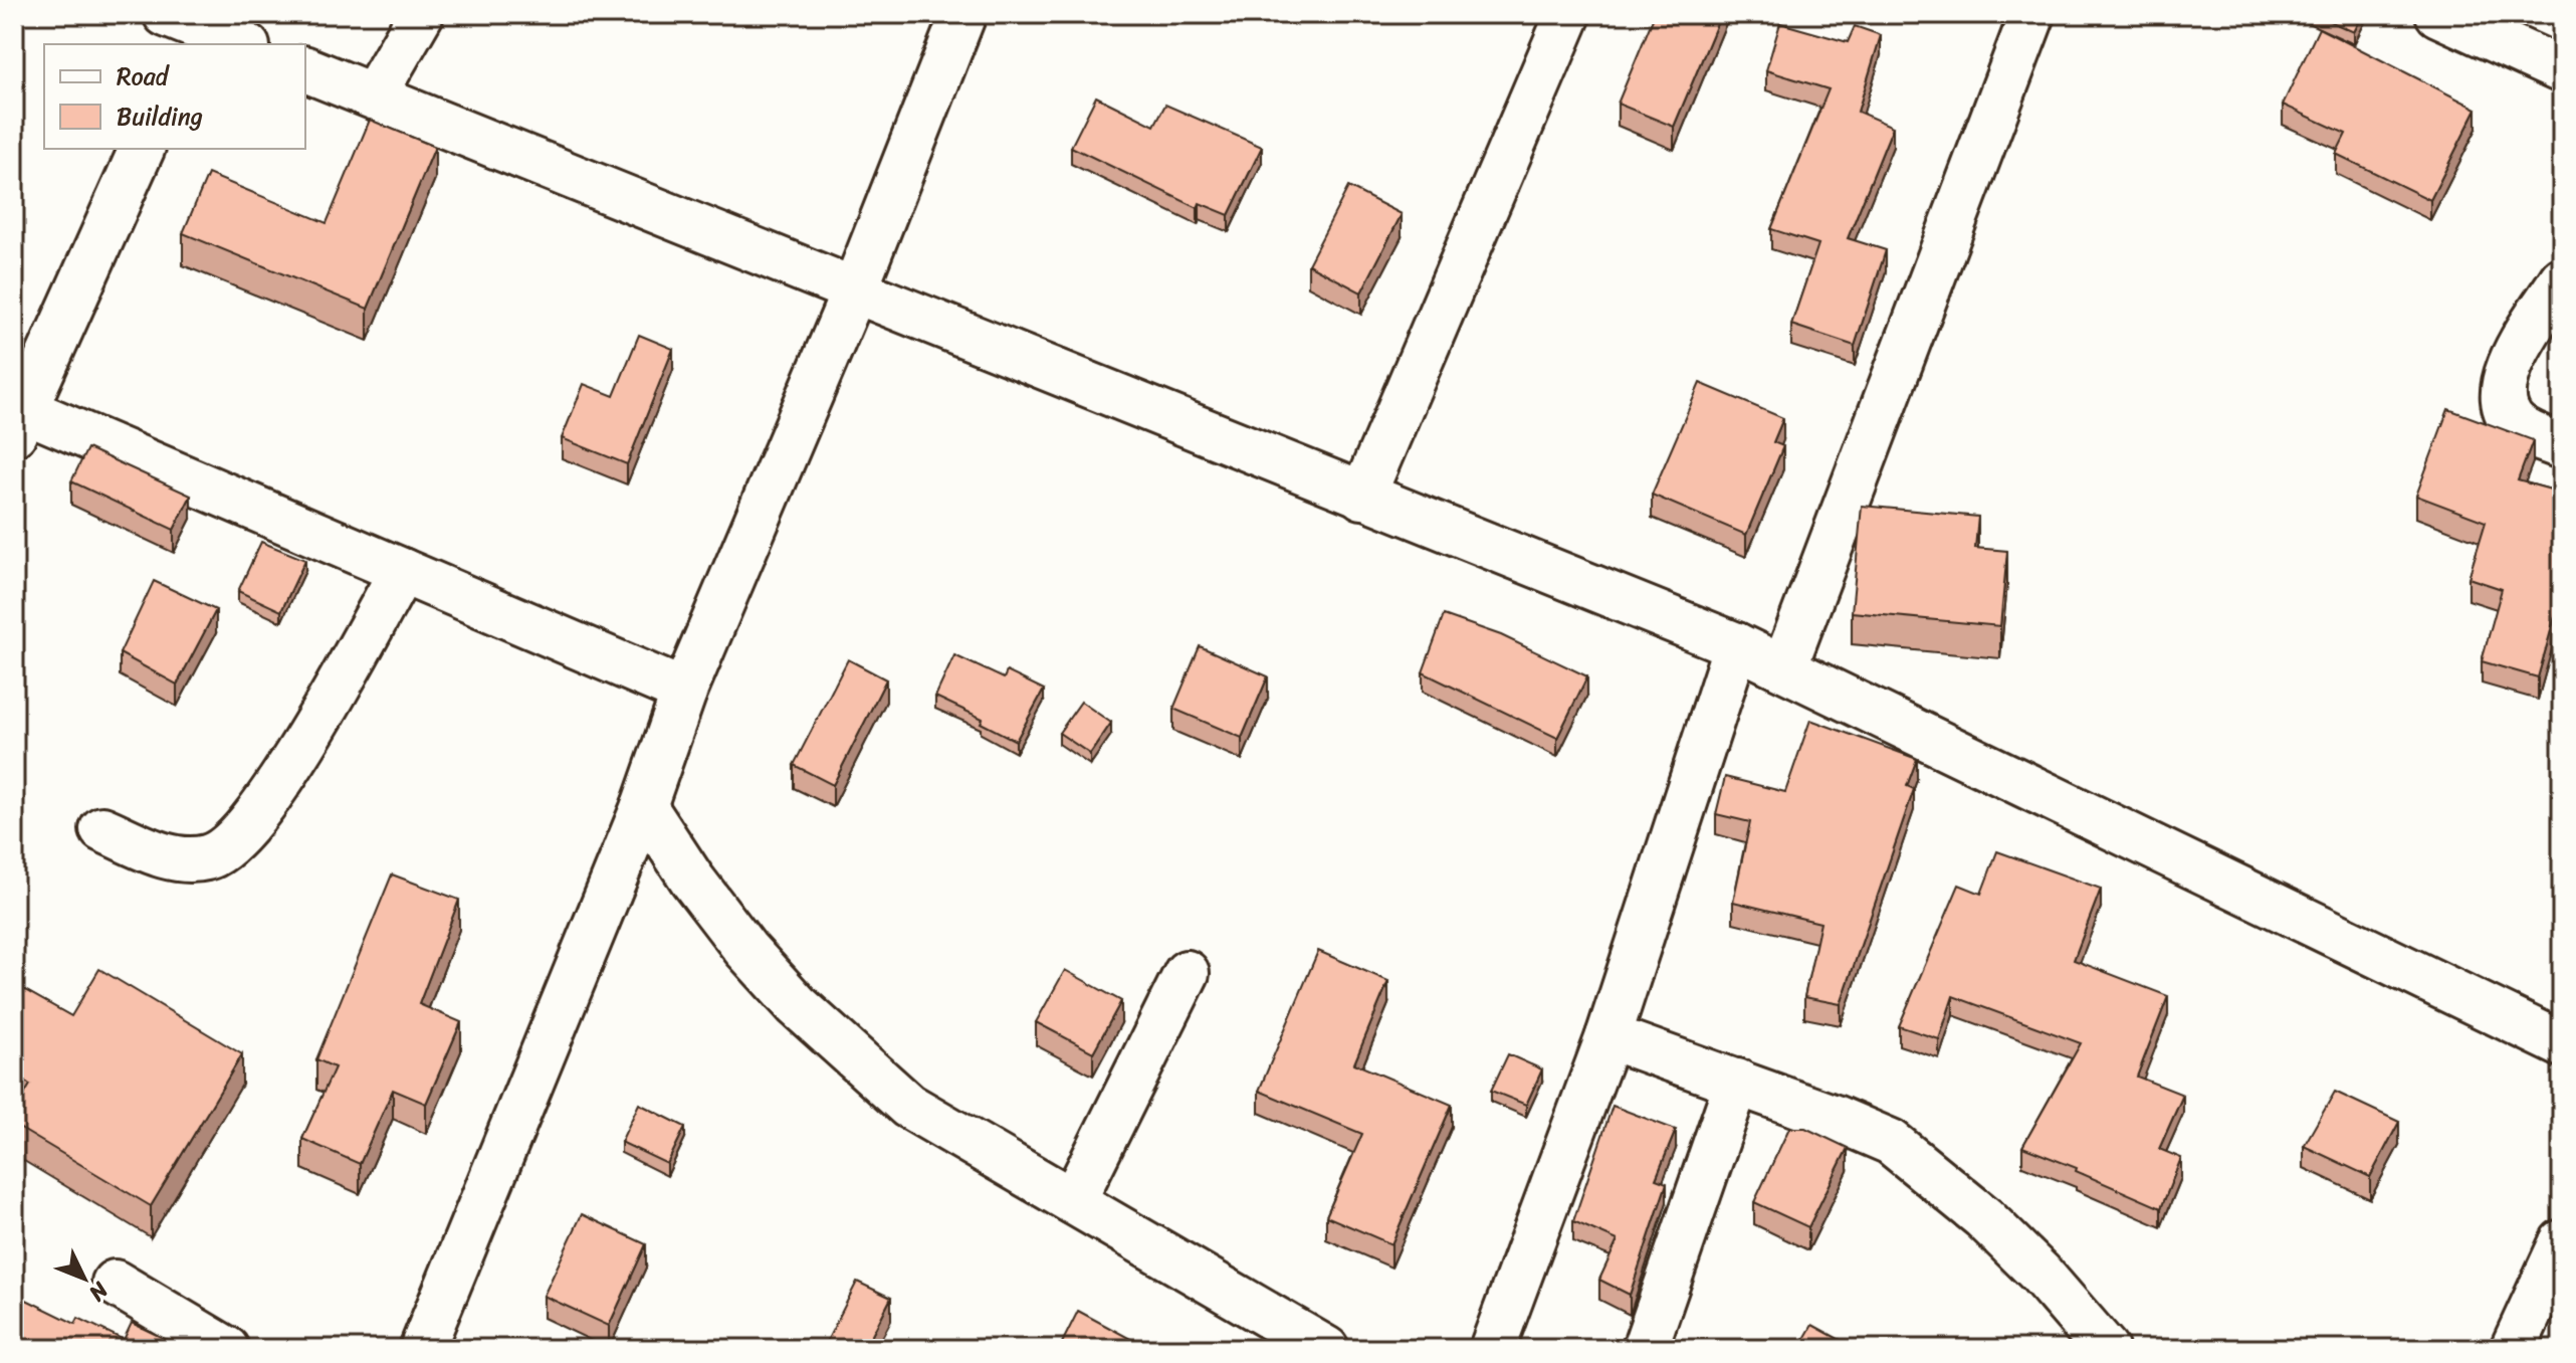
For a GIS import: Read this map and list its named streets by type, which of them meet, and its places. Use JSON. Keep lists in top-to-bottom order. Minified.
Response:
{"legend":["Road","Building"],"north":"bottom right"}
